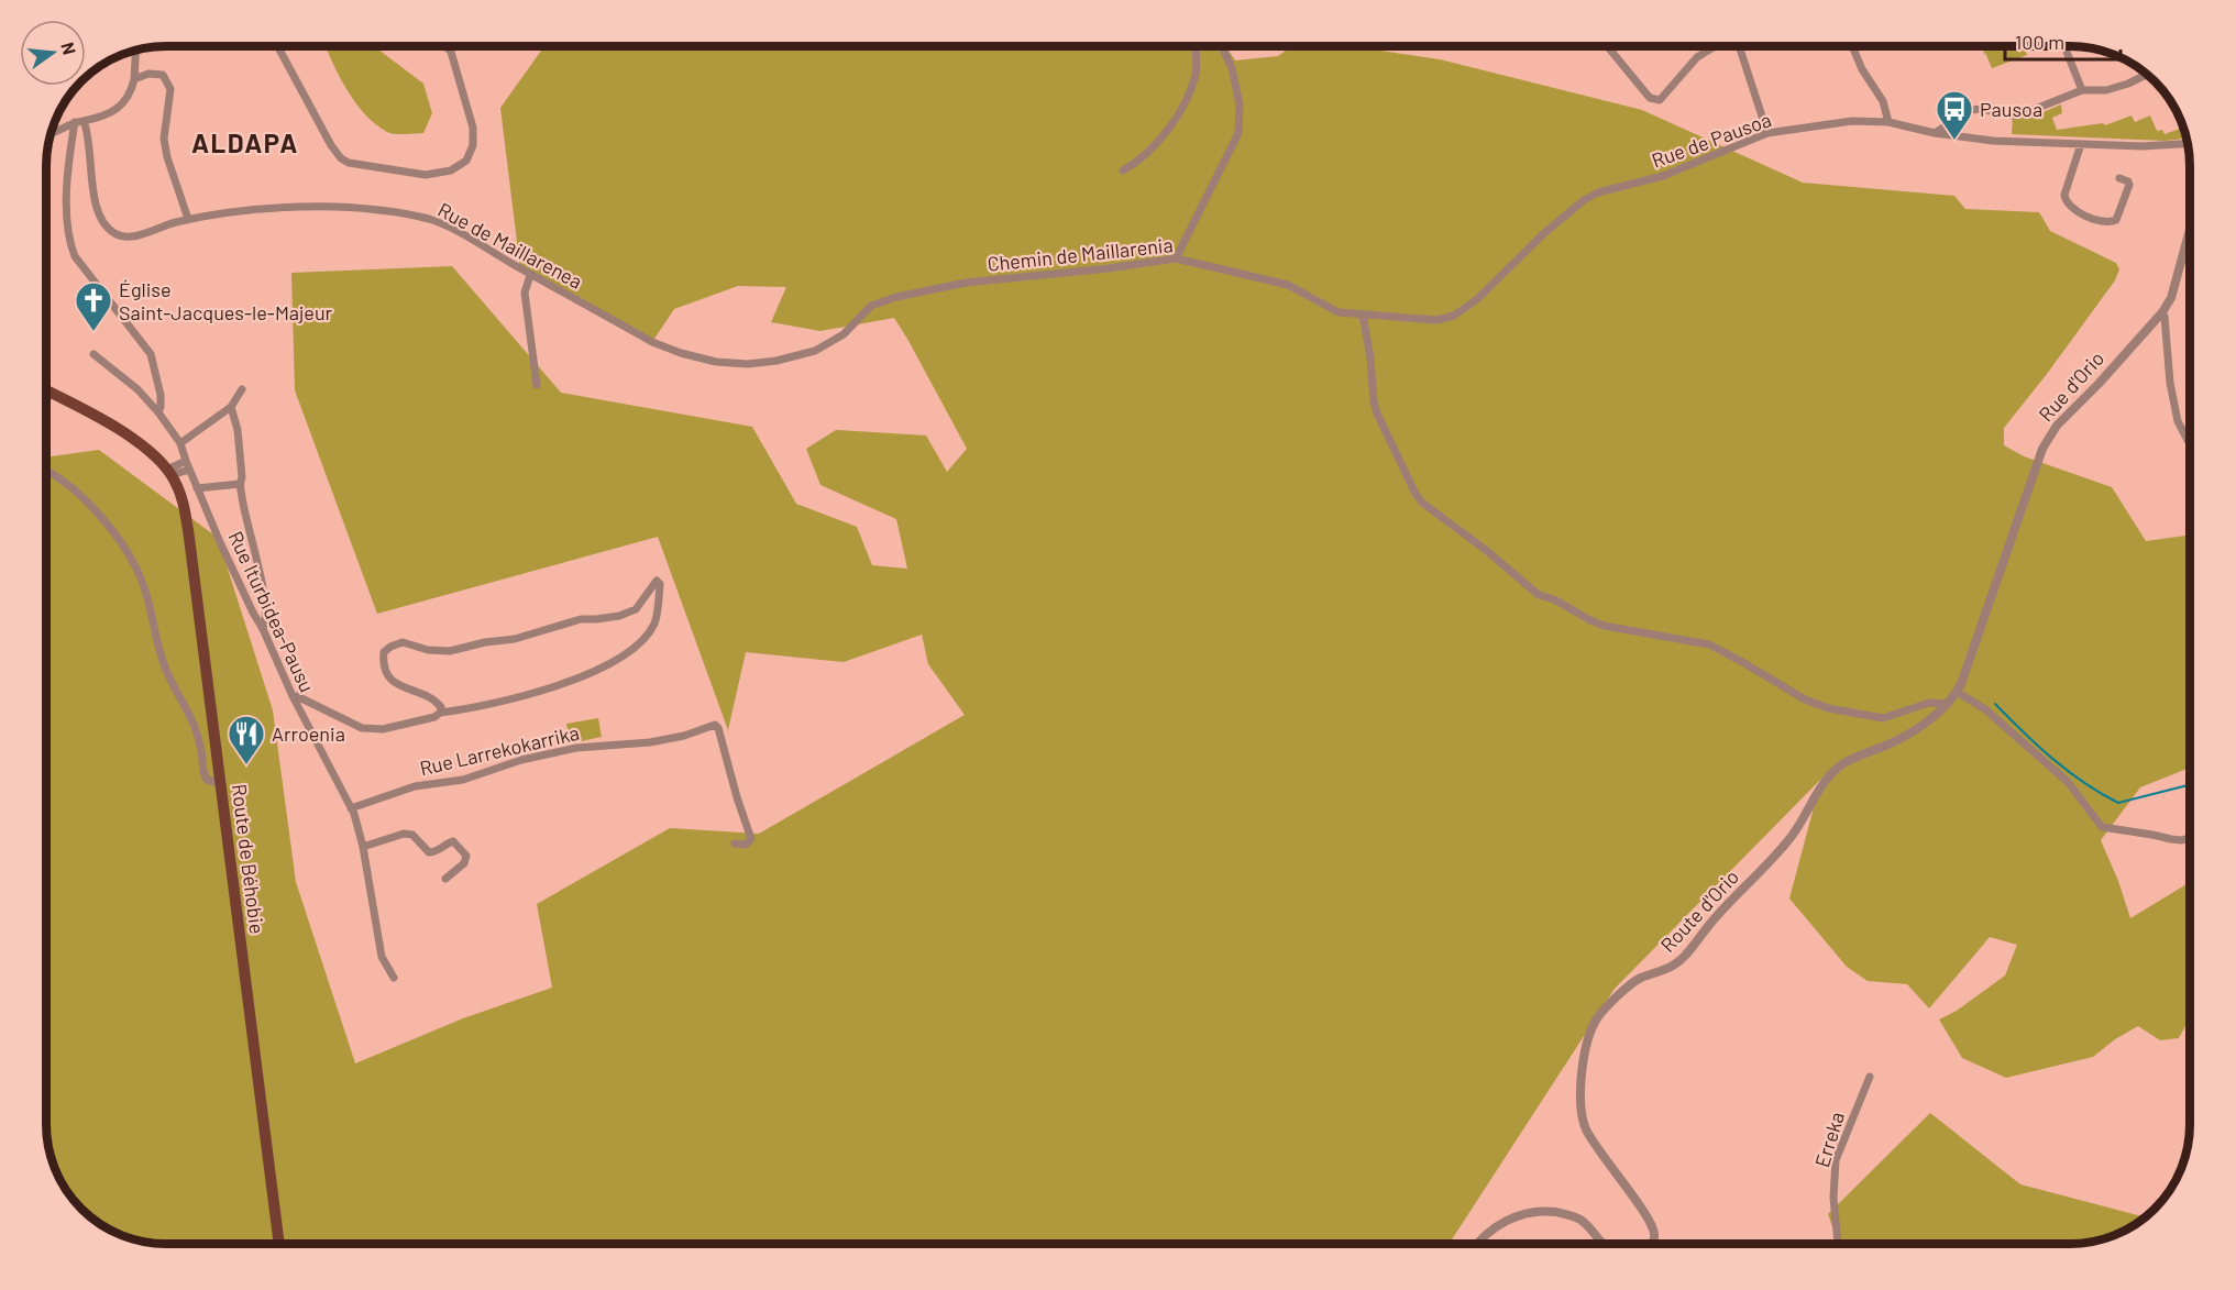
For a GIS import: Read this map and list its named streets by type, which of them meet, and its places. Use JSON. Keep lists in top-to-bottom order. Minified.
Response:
{"streets":{"main road":["Route de Béhobie"],"street":["Rue de Pausoa","Rue de Maillarenea","Chemin de Maillarenia","Rue d'Orio","Rue Iturbidea-Pausu","Rue Larrekokarrika","Route d'Orio","Erreka"]},"crossings":[["Rue de Pausoa","Chemin de Maillarenia"],["Rue de Maillarenea","Chemin de Maillarenia"],["Rue d'Orio","Route d'Orio"],["Rue Iturbidea-Pausu","Rue Larrekokarrika"]],"districts":["ALDAPA"],"places":{"bus stop":["Pausoa"],"church":["Église Saint-Jacques-le-Majeur"],"restaurant":["Arroenia"]},"scale_bar":"100 m","north":"right"}
